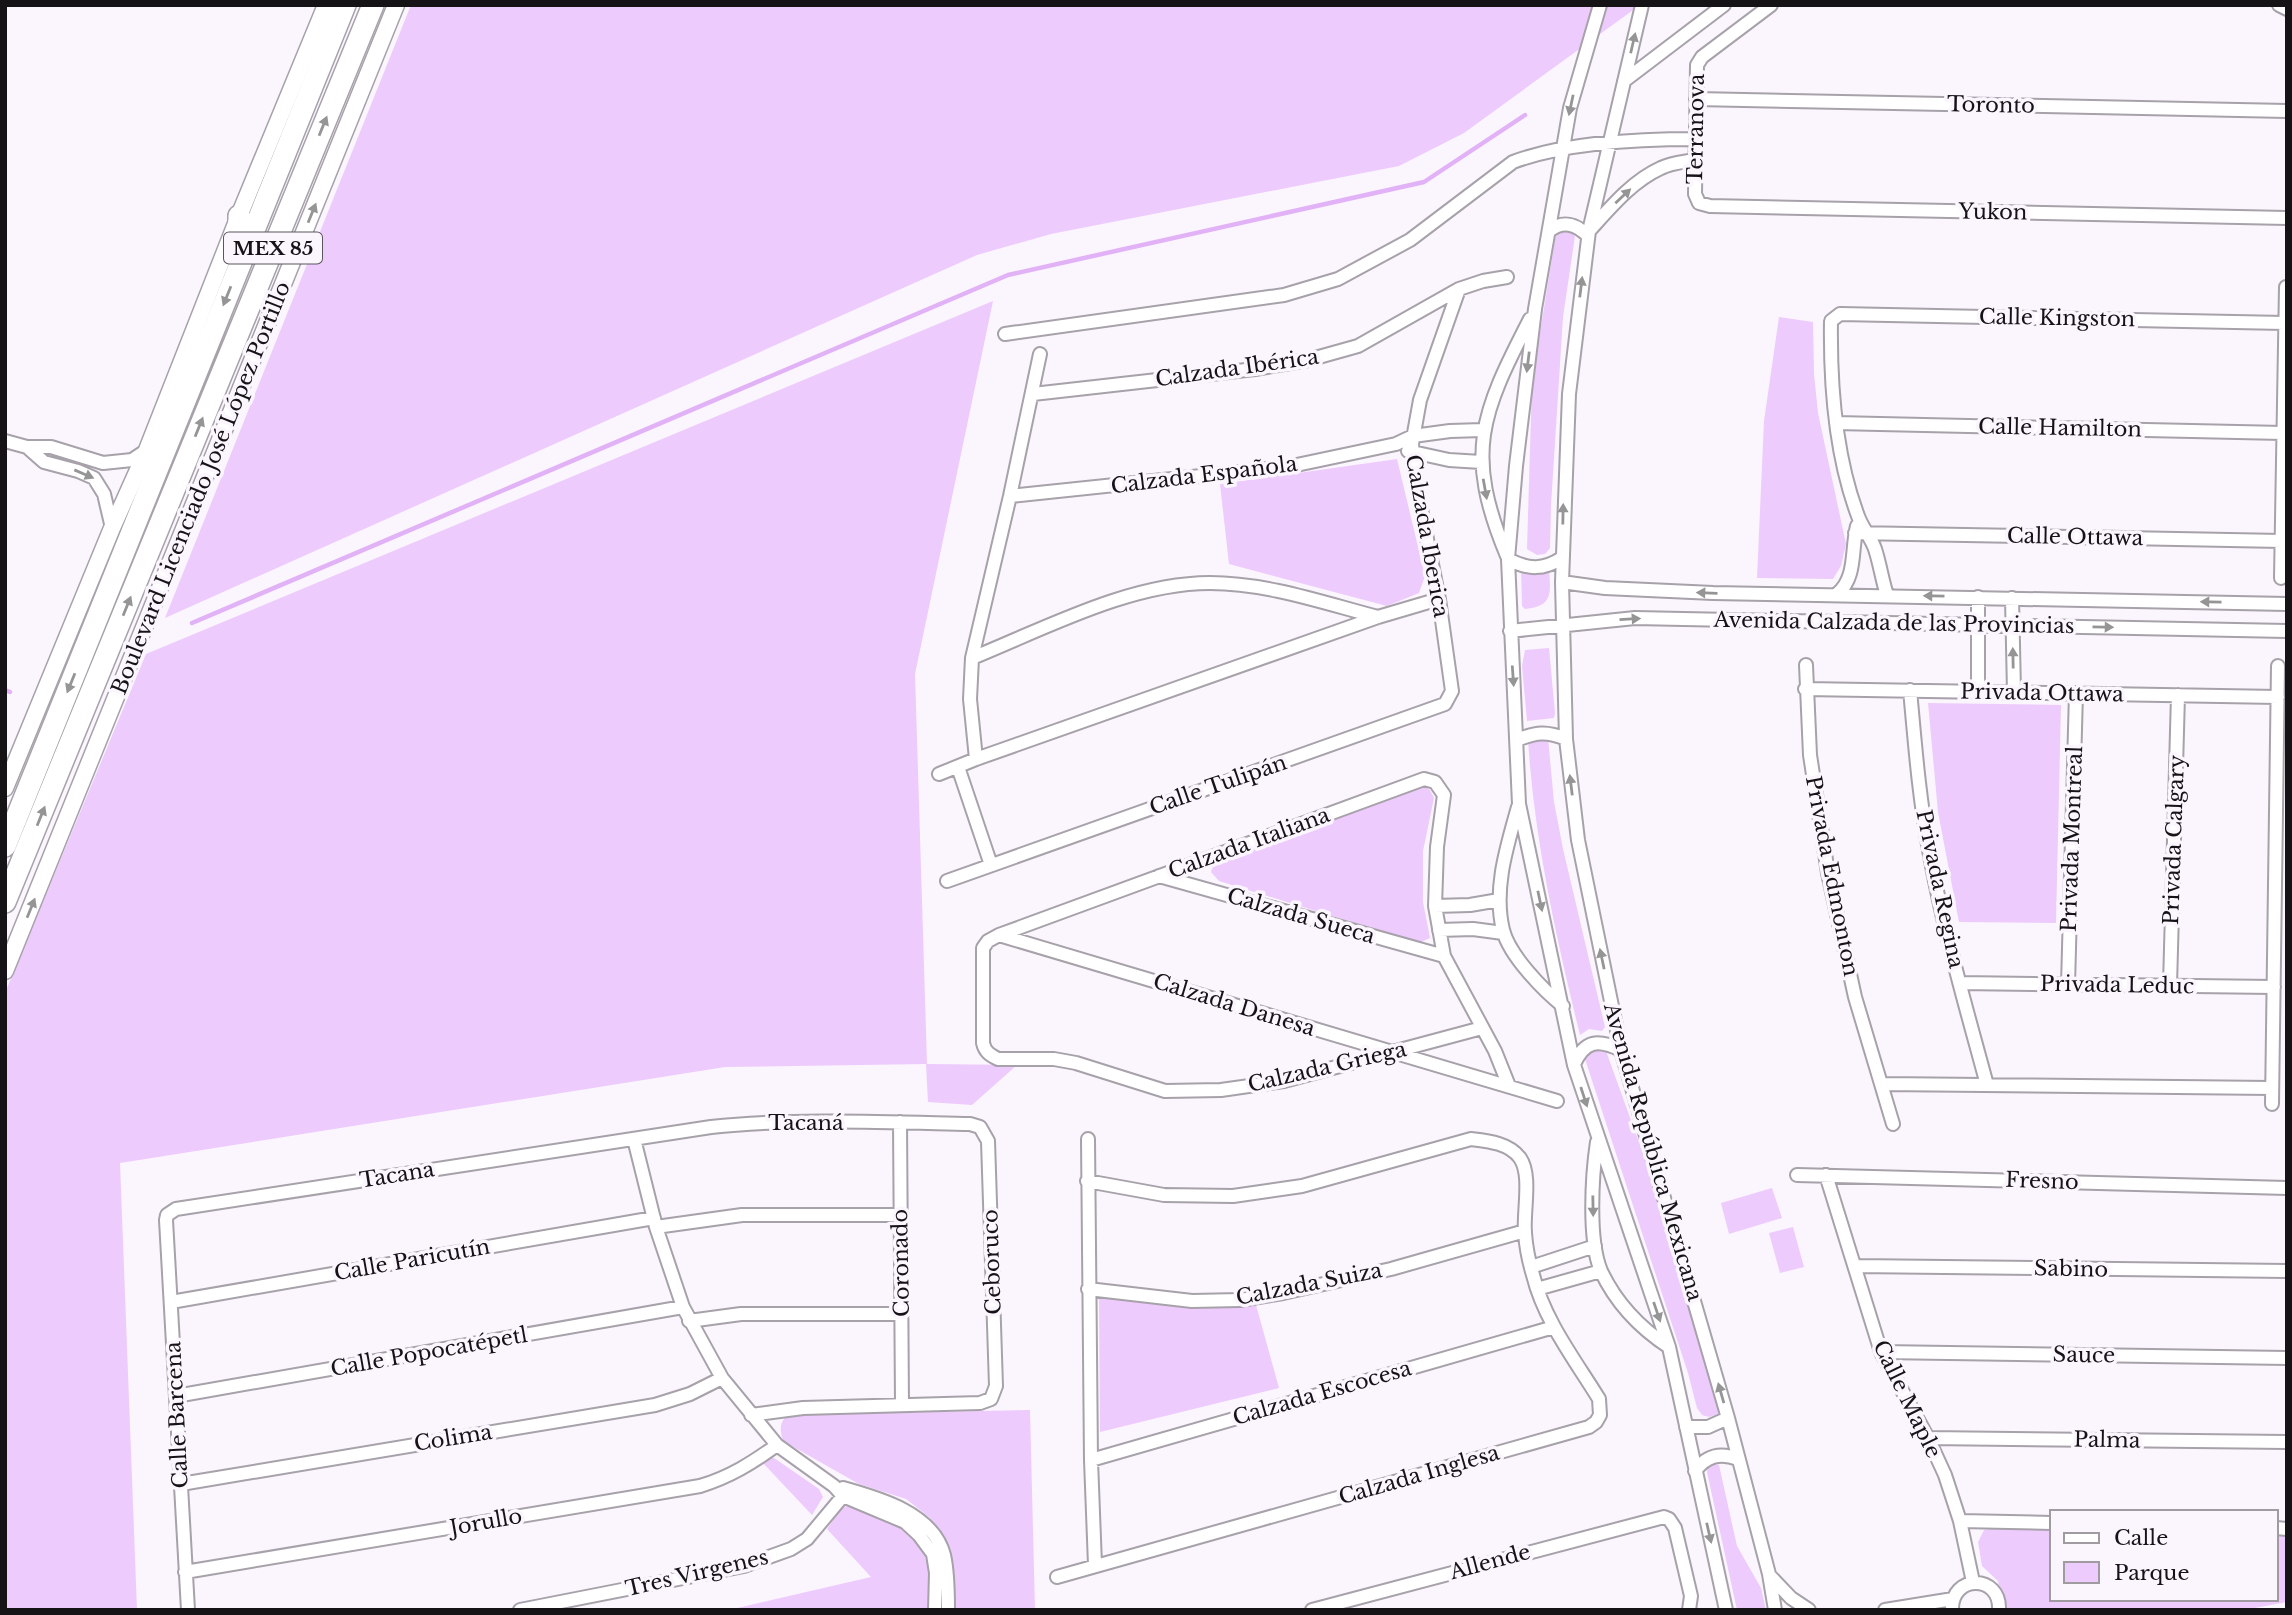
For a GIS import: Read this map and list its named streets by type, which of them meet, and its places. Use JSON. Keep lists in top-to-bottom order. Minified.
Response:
{"streets":{"highway":["MEX 85","Boulevard Licenciado José López Portillo"],"street":["Toronto","Terranova","Yukon","Calle Kingston","Calzada Ibérica","Calle Hamilton","Calzada Española","Calzada Iberica","Calle Ottawa","Avenida Calzada de las Provincias","Privada Ottawa","Calle Tulipán","Privada Montreal","Privada Calgary","Calzada Italiana","Privada Edmonton","Privada Regina","Calzada Sueca","Privada Leduc","Calzada Danesa","Calzada Griega","Tacaná","Avenida República Mexicana","Tacana","Fresno","Calle Paricutín","Ceboruco","Coronado","Sabino","Calzada Suiza","Calle Popocatépetl","Sauce","Calzada Escocesa","Calle Maple","Calle Barcena","Colima","Palma","Calzada Inglesa","Jorullo","Allende","Tres Virgenes"]},"crossings":[["Toronto","Terranova"],["Terranova","Yukon"],["Calle Kingston","Calle Hamilton"],["Calzada Ibérica","Calzada Iberica"],["Calzada Española","Calzada Iberica"],["Calzada Española","Avenida República Mexicana"],["Calzada Iberica","Calle Tulipán"],["Avenida Calzada de las Provincias","Avenida República Mexicana"],["Privada Ottawa","Privada Montreal"],["Privada Ottawa","Privada Calgary"],["Privada Ottawa","Privada Edmonton"],["Privada Ottawa","Privada Regina"],["Privada Montreal","Privada Leduc"],["Privada Calgary","Privada Leduc"],["Calzada Italiana","Calzada Sueca"],["Calzada Italiana","Calzada Danesa"],["Calzada Italiana","Calzada Griega"],["Privada Regina","Privada Leduc"],["Calzada Danesa","Calzada Griega"],["Tacaná","Tacana"],["Tacaná","Ceboruco"],["Tacaná","Coronado"],["Tacana","Calle Barcena"],["Fresno","Calle Maple"],["Calle Paricutín","Coronado"],["Calle Paricutín","Calle Barcena"],["Ceboruco","Coronado"],["Sabino","Calle Maple"],["Calzada Suiza","Calzada Inglesa"],["Calle Popocatépetl","Calle Barcena"],["Sauce","Calle Maple"],["Calzada Escocesa","Calzada Inglesa"],["Calle Maple","Palma"],["Calle Barcena","Colima"],["Calle Barcena","Jorullo"]],"legend":["Calle","Parque"]}
